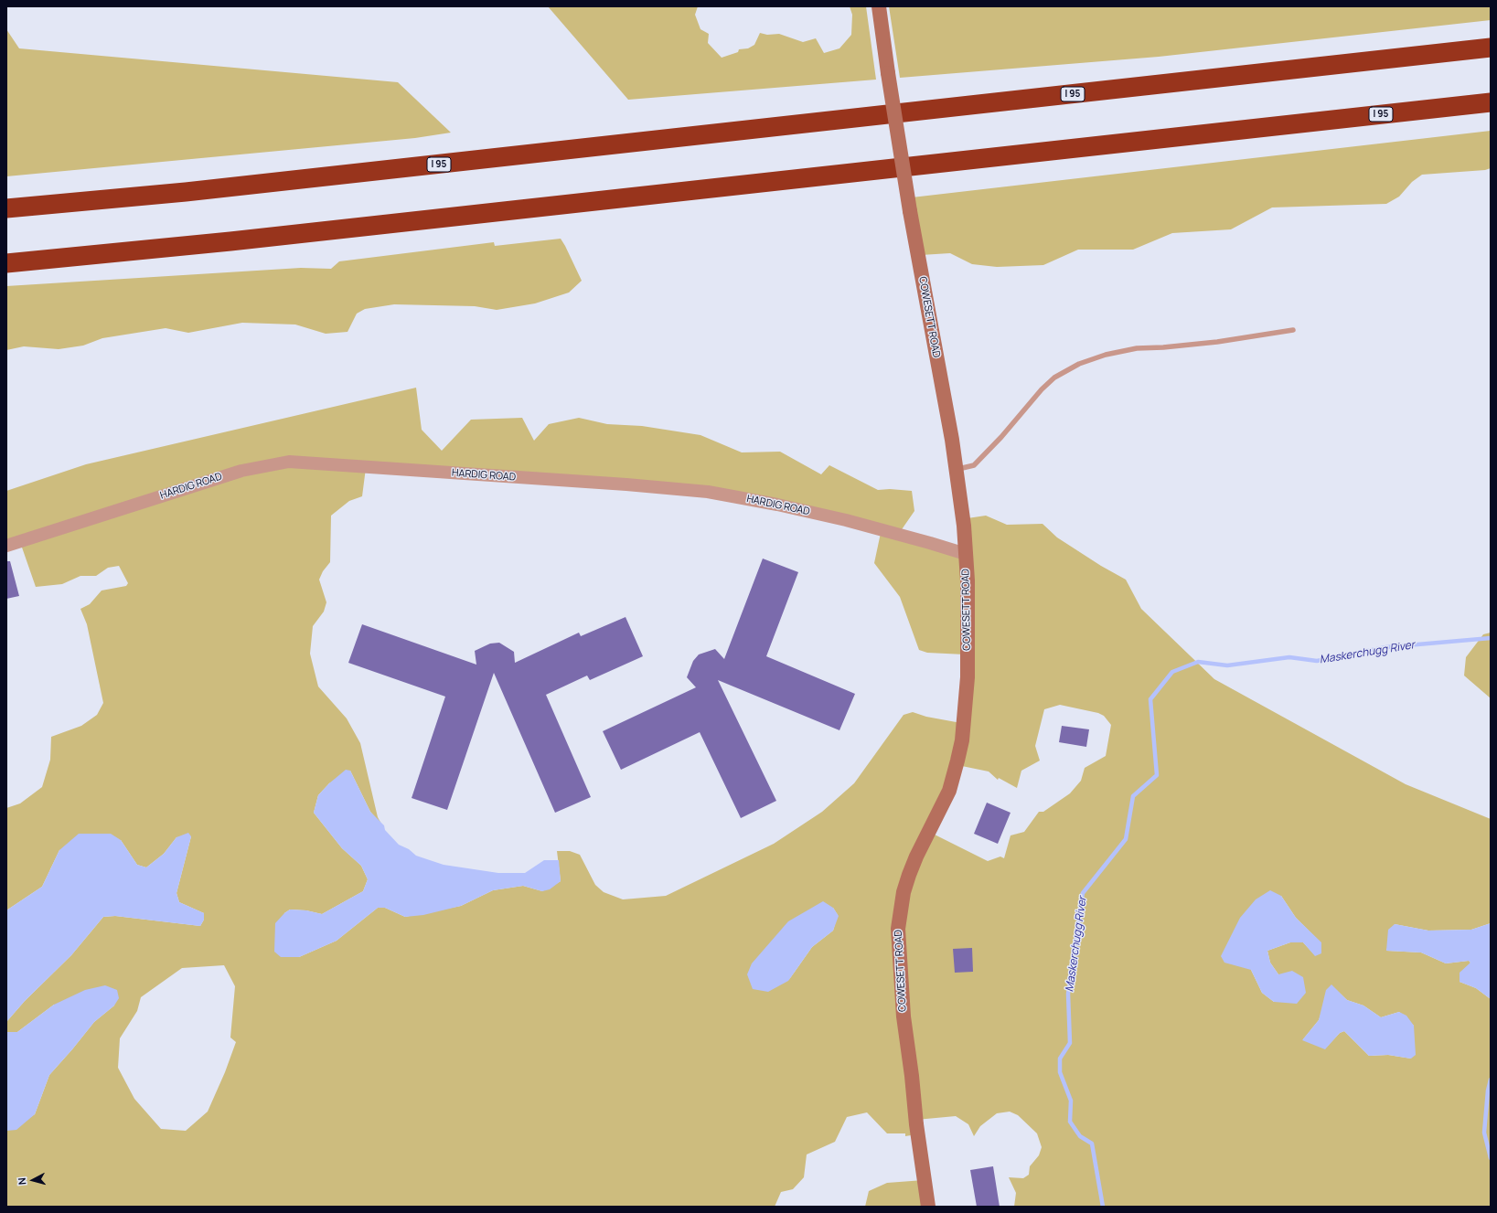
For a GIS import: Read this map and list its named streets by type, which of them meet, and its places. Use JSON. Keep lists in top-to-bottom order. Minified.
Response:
{"streets":{"highway":["I 95"],"main road":["COWESETT ROAD"],"street":["HARDIG ROAD"]},"crossings":[["COWESETT ROAD","HARDIG ROAD"]],"water":["Maskerchugg River"],"north":"left"}
